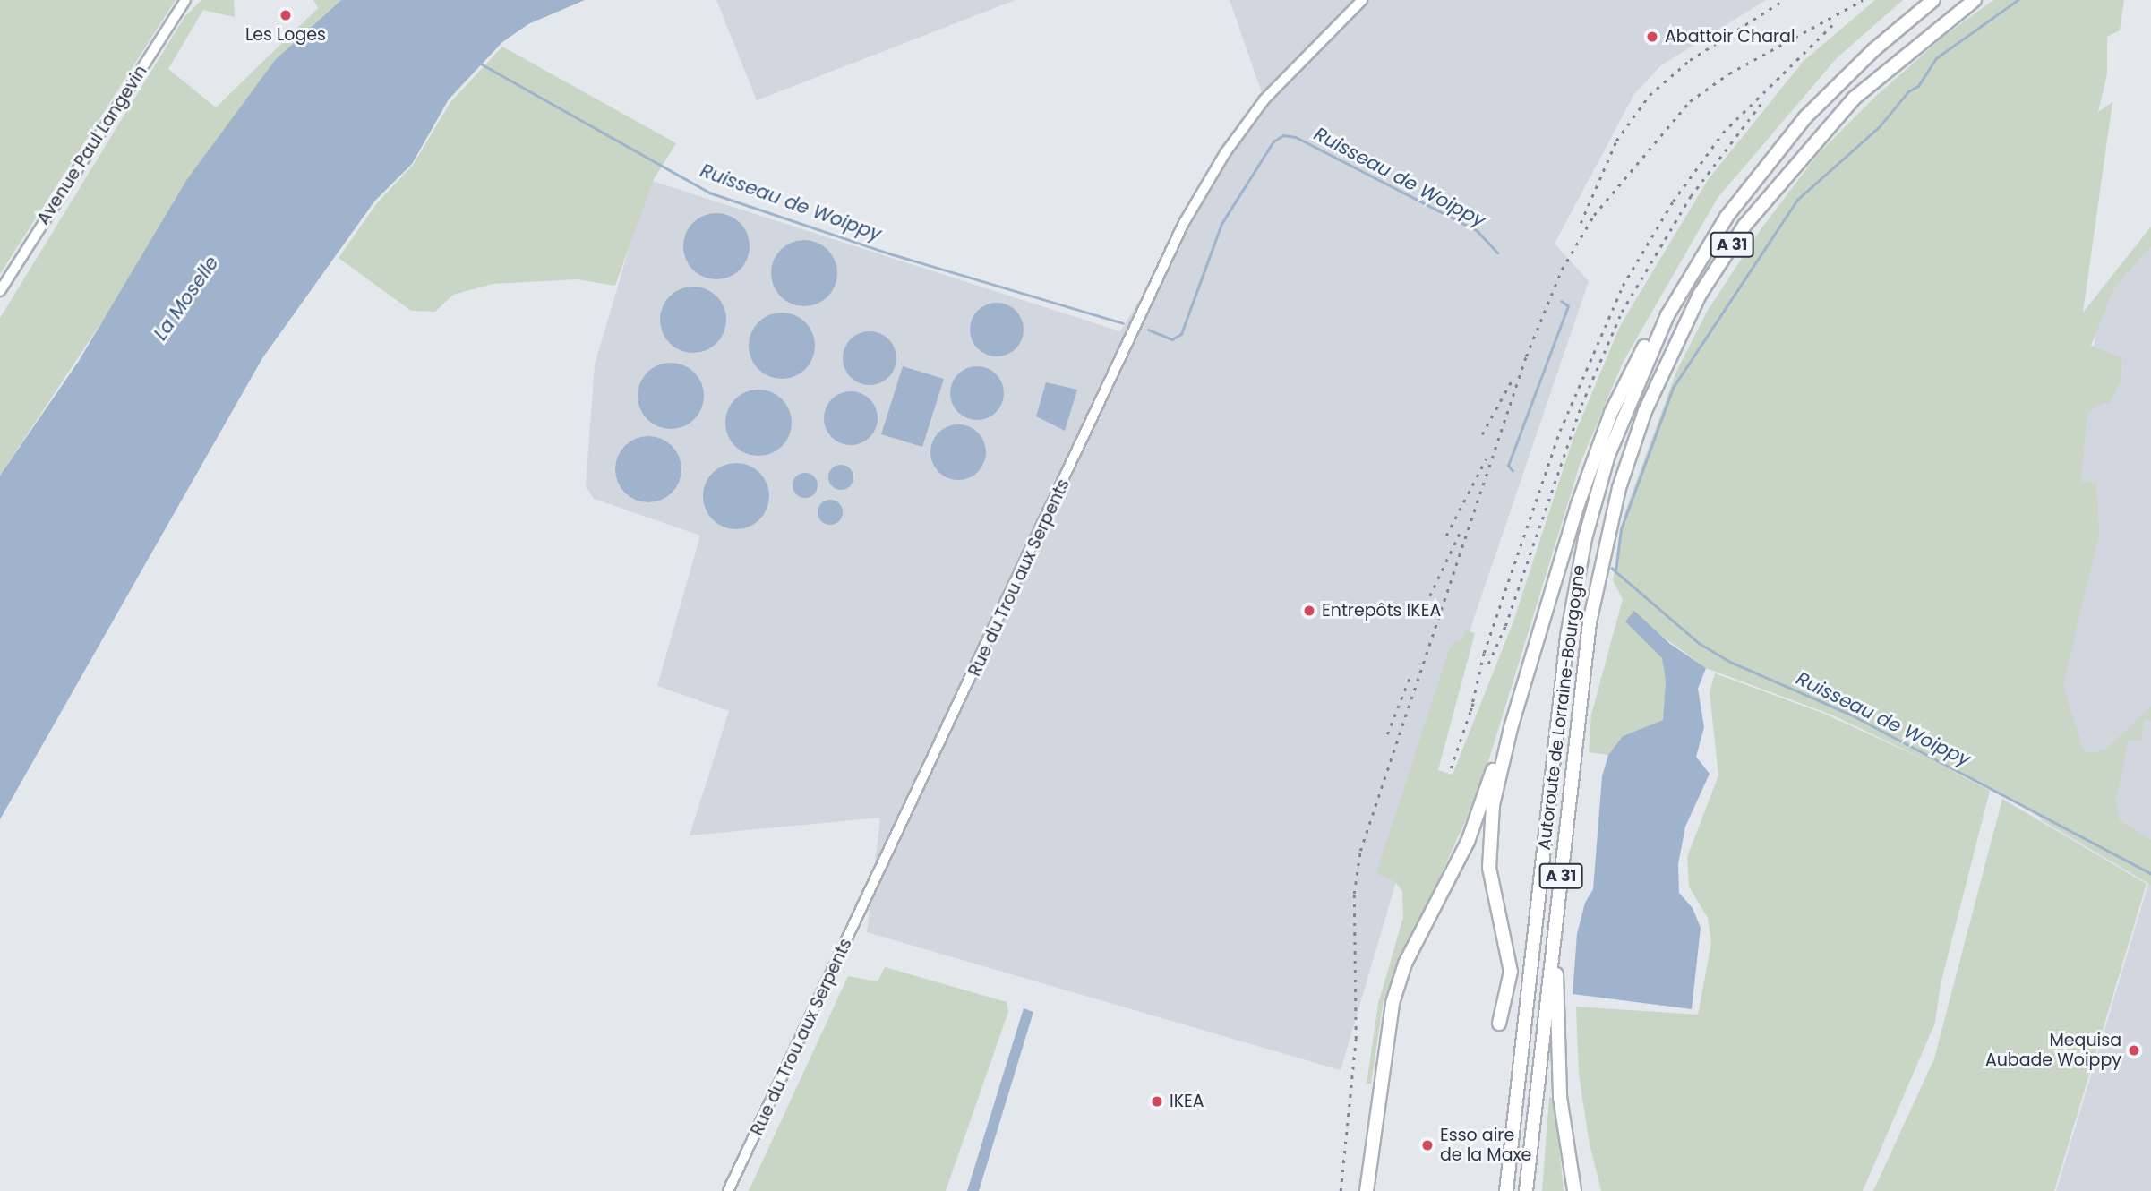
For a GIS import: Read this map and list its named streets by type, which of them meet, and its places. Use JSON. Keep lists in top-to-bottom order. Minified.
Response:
{"streets":{"highway":["A 31","Autoroute de Lorraine-Bourgogne"],"street":["Avenue Paul Langevin","Rue du Trou aux Serpents"]},"water":["Ruisseau de Woippy","La Moselle"],"places":["Les Loges","Abattoir Charal","Entrepôts IKEA","Mequisa Aubade Woippy","IKEA","Esso aire de la Maxe"]}
